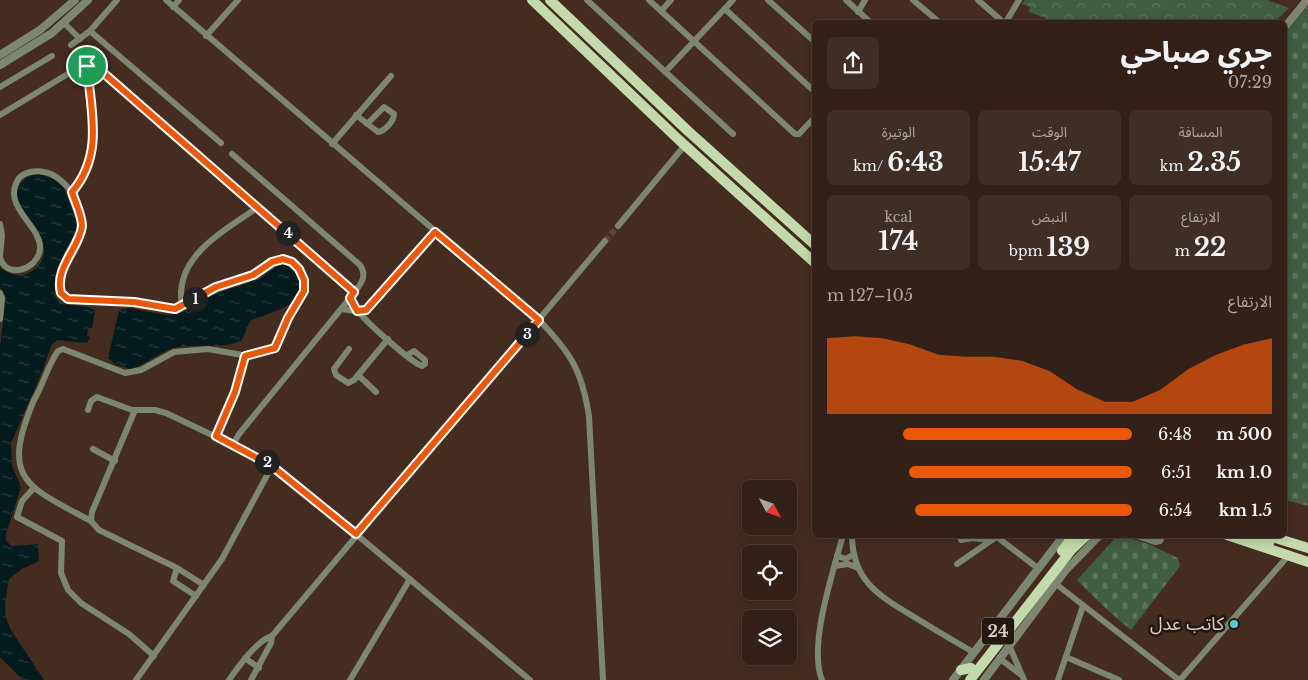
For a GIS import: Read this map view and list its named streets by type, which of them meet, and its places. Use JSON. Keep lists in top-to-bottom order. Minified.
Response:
{"streets":{"main road":["24"]},"places":["كاتب عدل"],"north":"bottom right","page":{"heading":["جري صباحي","07:29"],"stats":[["المسافة","2.35 km"],["الوقت","15:47"],["الوتيرة","6:43 /km"],["الارتفاع","22 m"],["النبض","139 bpm"],["kcal","174"]],"pins":["4","1","3","2"],"chart":["الارتفاع","105–127 m"],"list":[{"name":"500 m","note":"6:48"},{"name":"1.0 km","note":"6:51"},{"name":"1.5 km","note":"6:54"}]}}
